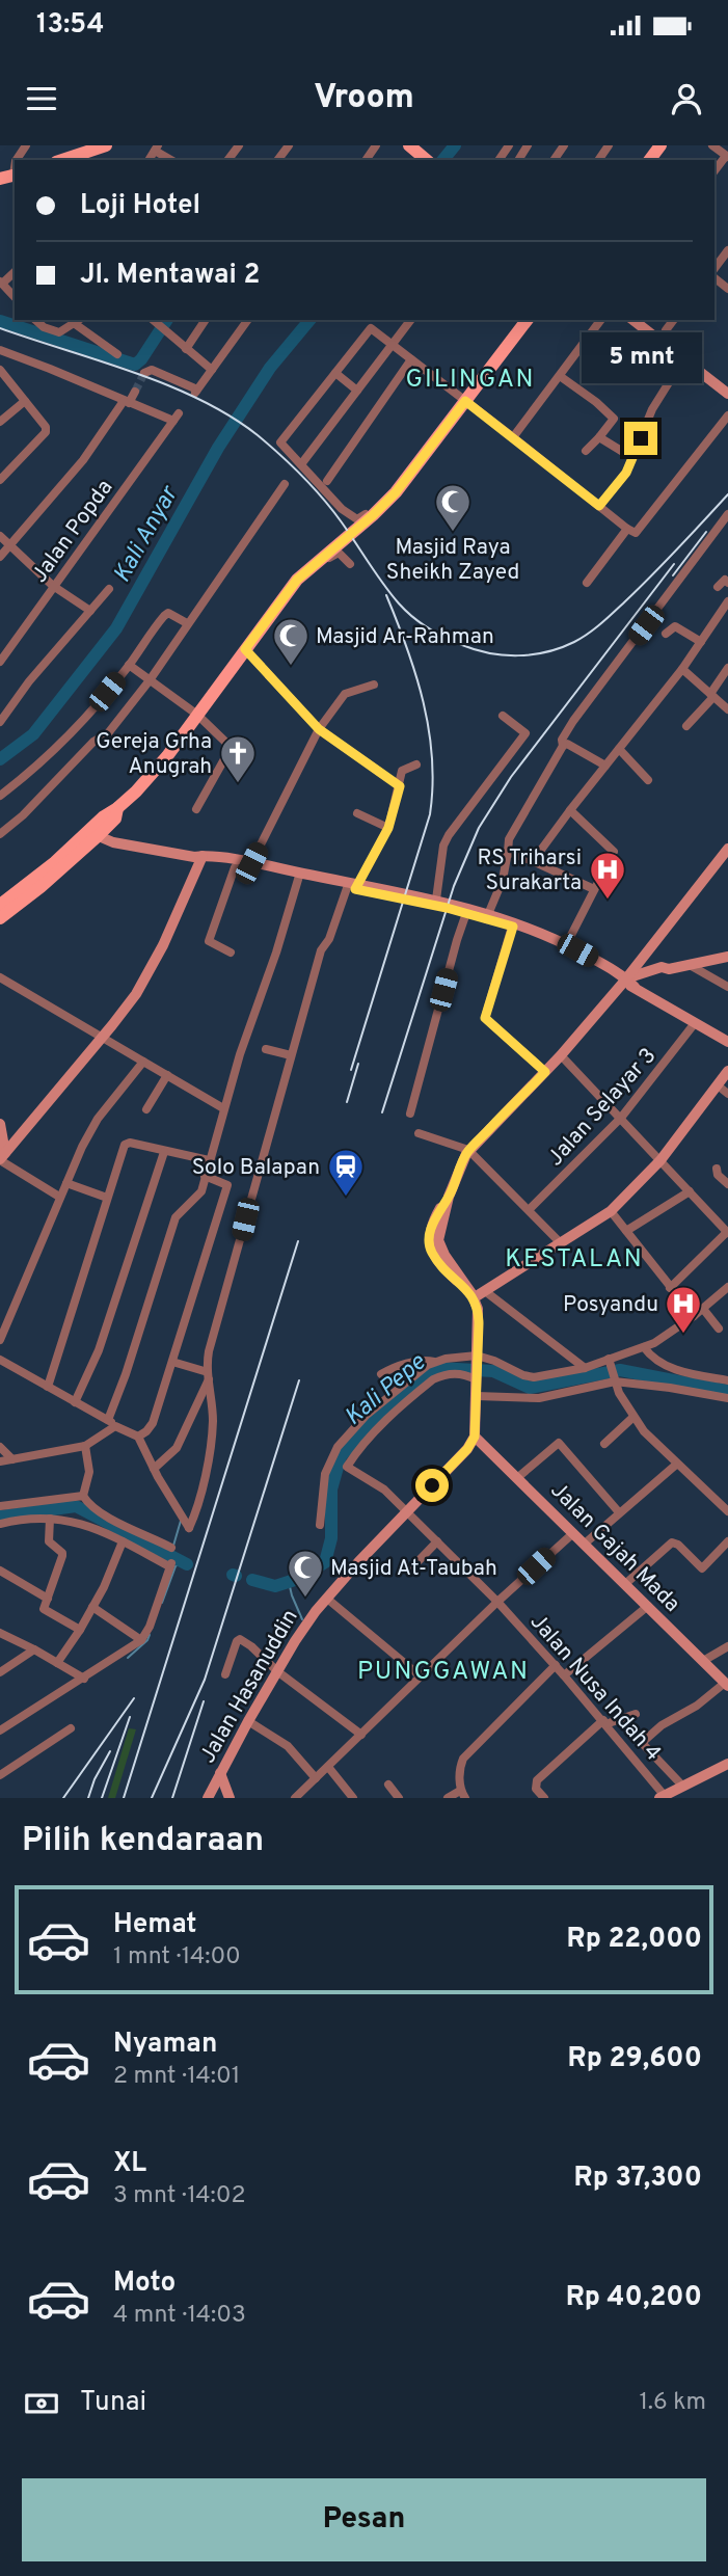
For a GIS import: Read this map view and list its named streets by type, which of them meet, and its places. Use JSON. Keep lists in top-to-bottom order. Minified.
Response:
{"streets":{"main road":["Jalan Gajah Mada","Jalan Hasanuddin"],"street":["Jalan Popda","Jalan Selayar 3","Jalan Nusa Indah 4"]},"crossings":[["Jalan Gajah Mada","Jalan Hasanuddin"],["Jalan Hasanuddin","Jalan Nusa Indah 4"]],"districts":["GILINGAN","KESTALAN","PUNGGAWAN"],"water":["Kali Anyar","Kali Pepe"],"places":{"mosque":["Masjid Raya Sheikh Zayed","Masjid Ar-Rahman","Masjid At-Taubah"],"church":["Gereja Grha Anugrah"],"hospital":["RS Triharsi Surakarta","Posyandu"],"station":["Solo Balapan"]},"page":{"status":"13:54","header":"Vroom","banner":["Loji Hotel","Jl. Mentawai 2"],"bubble":"5 mnt","heading":"Pilih kendaraan","list":[{"name":"Hemat","note":"1 mnt · 14:00","value":"Rp 22,000"},{"name":"Nyaman","note":"2 mnt · 14:01","value":"Rp 29,600"},{"name":"XL","note":"3 mnt · 14:02","value":"Rp 37,300"},{"name":"Moto","note":"4 mnt · 14:03","value":"Rp 40,200"}],"pay":["Tunai","1.6 km"],"buttons":"Pesan"}}
